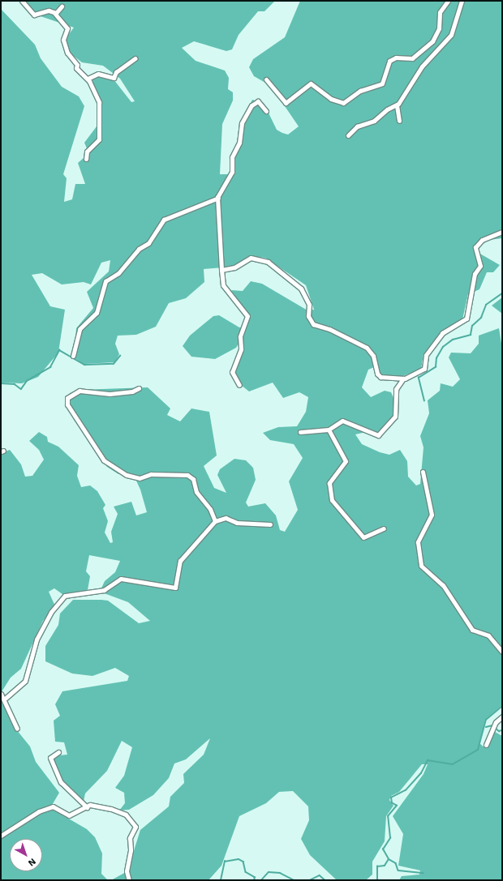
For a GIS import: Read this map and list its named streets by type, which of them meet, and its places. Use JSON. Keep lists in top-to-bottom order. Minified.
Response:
{"north":"bottom right"}
